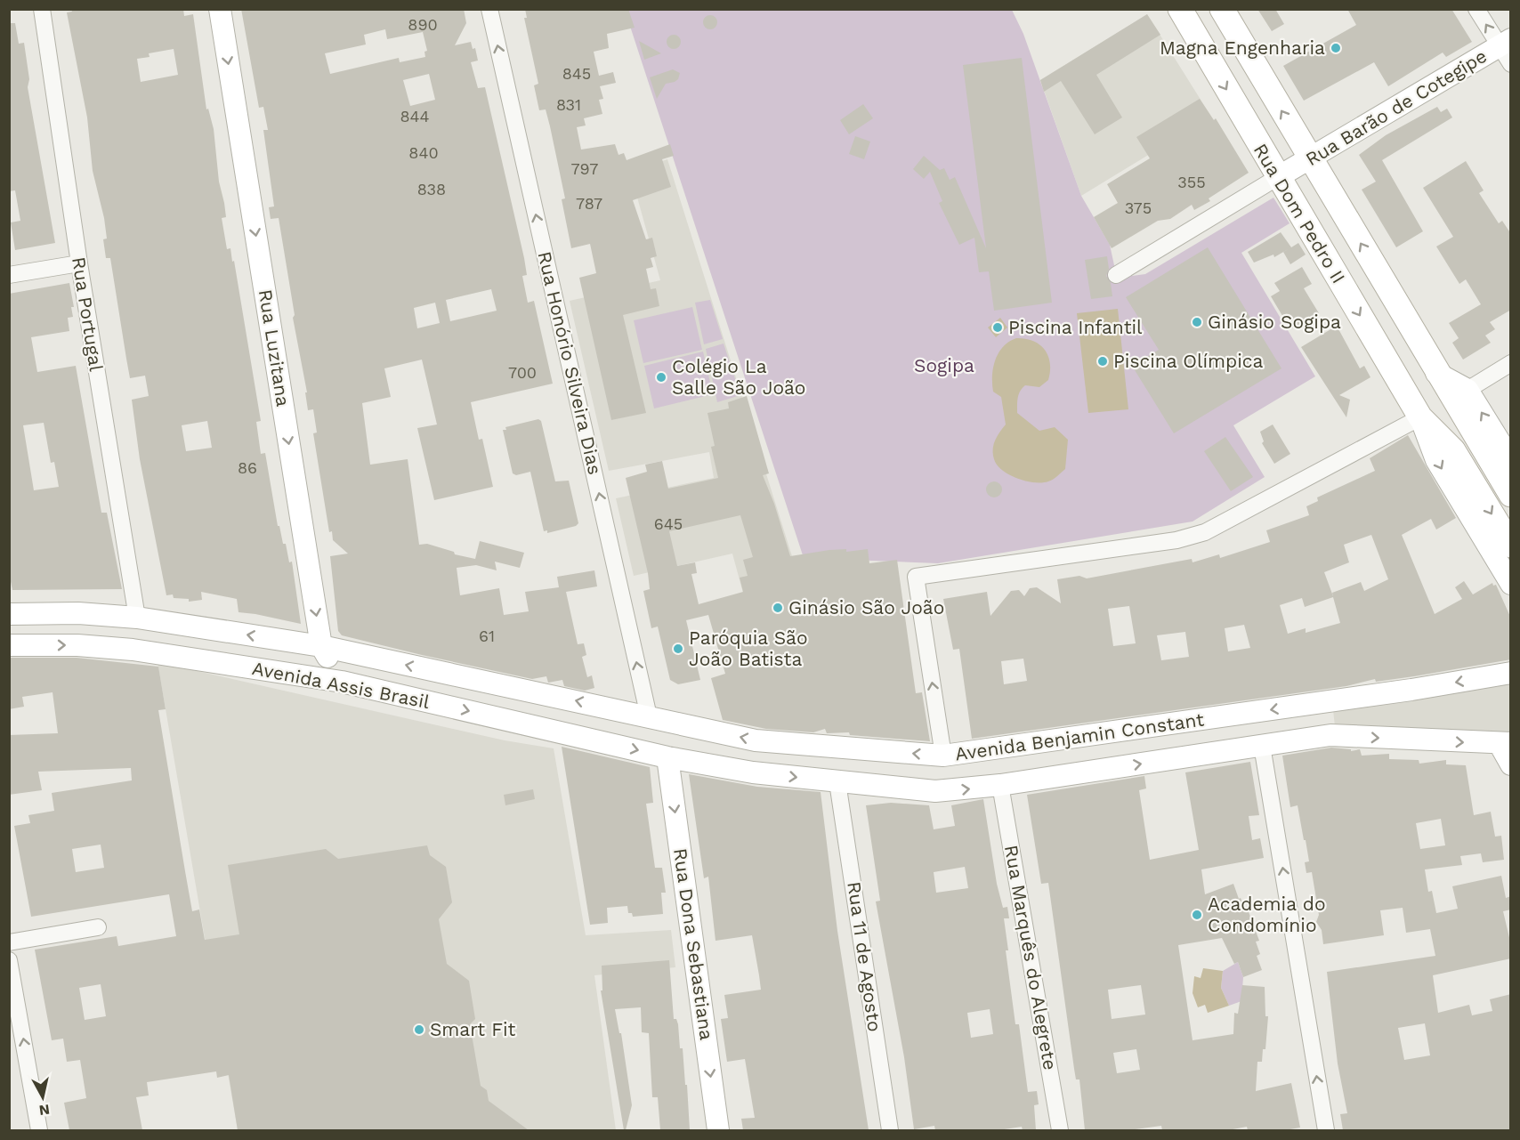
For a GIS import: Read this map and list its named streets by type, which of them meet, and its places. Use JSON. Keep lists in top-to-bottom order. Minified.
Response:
{"streets":{"main road":["Rua Barão de Cotegipe","Rua Dom Pedro II","Rua Luzitana","Avenida Assis Brasil","Avenida Benjamin Constant","Rua Dona Sebastiana"],"street":["Rua Portugal","Rua Honório Silveira Dias","Rua 11 de Agosto","Rua Marquês do Alegrete"]},"crossings":[["Rua Barão de Cotegipe","Rua Dom Pedro II"],["Rua Portugal","Avenida Assis Brasil"],["Rua Luzitana","Avenida Assis Brasil"],["Rua Honório Silveira Dias","Avenida Assis Brasil"],["Rua Honório Silveira Dias","Avenida Benjamin Constant"],["Avenida Assis Brasil","Avenida Benjamin Constant"],["Avenida Assis Brasil","Rua Dona Sebastiana"],["Avenida Benjamin Constant","Rua Dona Sebastiana"],["Avenida Benjamin Constant","Rua 11 de Agosto"],["Avenida Benjamin Constant","Rua Marquês do Alegrete"]],"one_way":["Rua Luzitana","Rua Honório Silveira Dias","Rua Dona Sebastiana"],"parks":["Sogipa"],"places":["Magna Engenharia","Ginásio Sogipa","Piscina Infantil","Piscina Olímpica","Colégio La Salle São João","Ginásio São João","Paróquia São João Batista","Academia do Condomínio","Smart Fit"],"house_numbers":["890","845","831","844","840","797","355","838","787","375","700","86","645","61"],"north":"bottom"}
